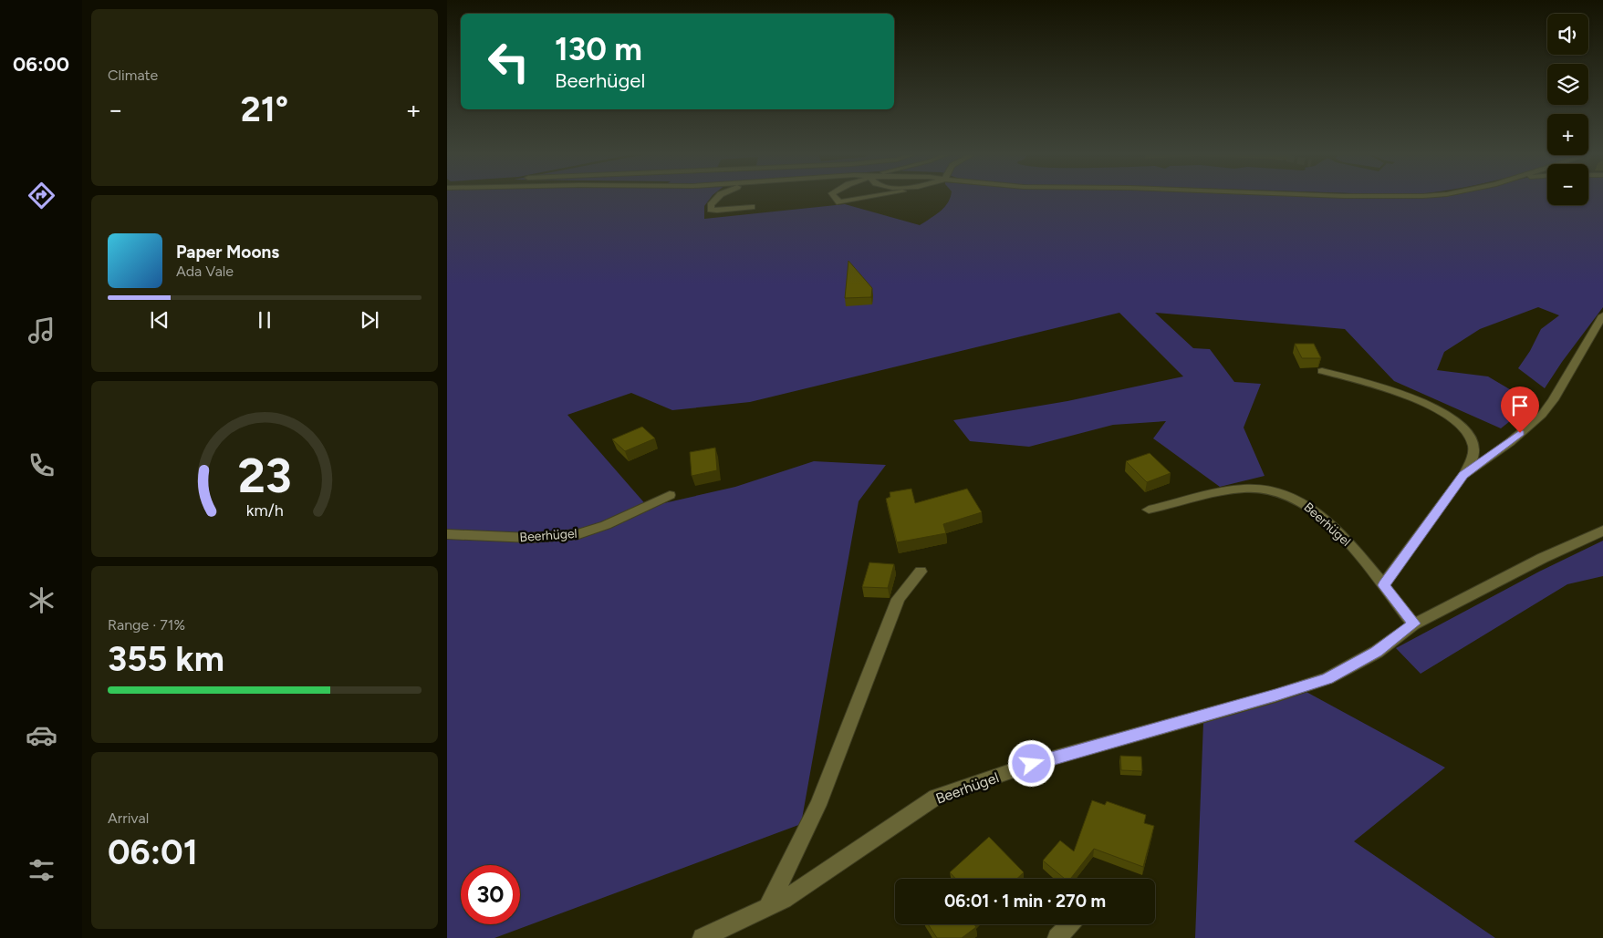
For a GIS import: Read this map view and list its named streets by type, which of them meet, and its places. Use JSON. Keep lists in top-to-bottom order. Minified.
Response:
{"streets":{"street":["Beerhügel"]},"page":{"tabs":"06:00","tile":["Climate",["Range · 71%","355 km"],["Arrival","06:01"]],"map_buttons":["+","−"],"turn":["130 m","Beerhügel"],"heat":["−","21°","+"],"song":["Paper Moons","Ada Vale"],"limit":"30","trip":"06:01 · 1 min · 270 m","gauge":["23","km/h"]}}
